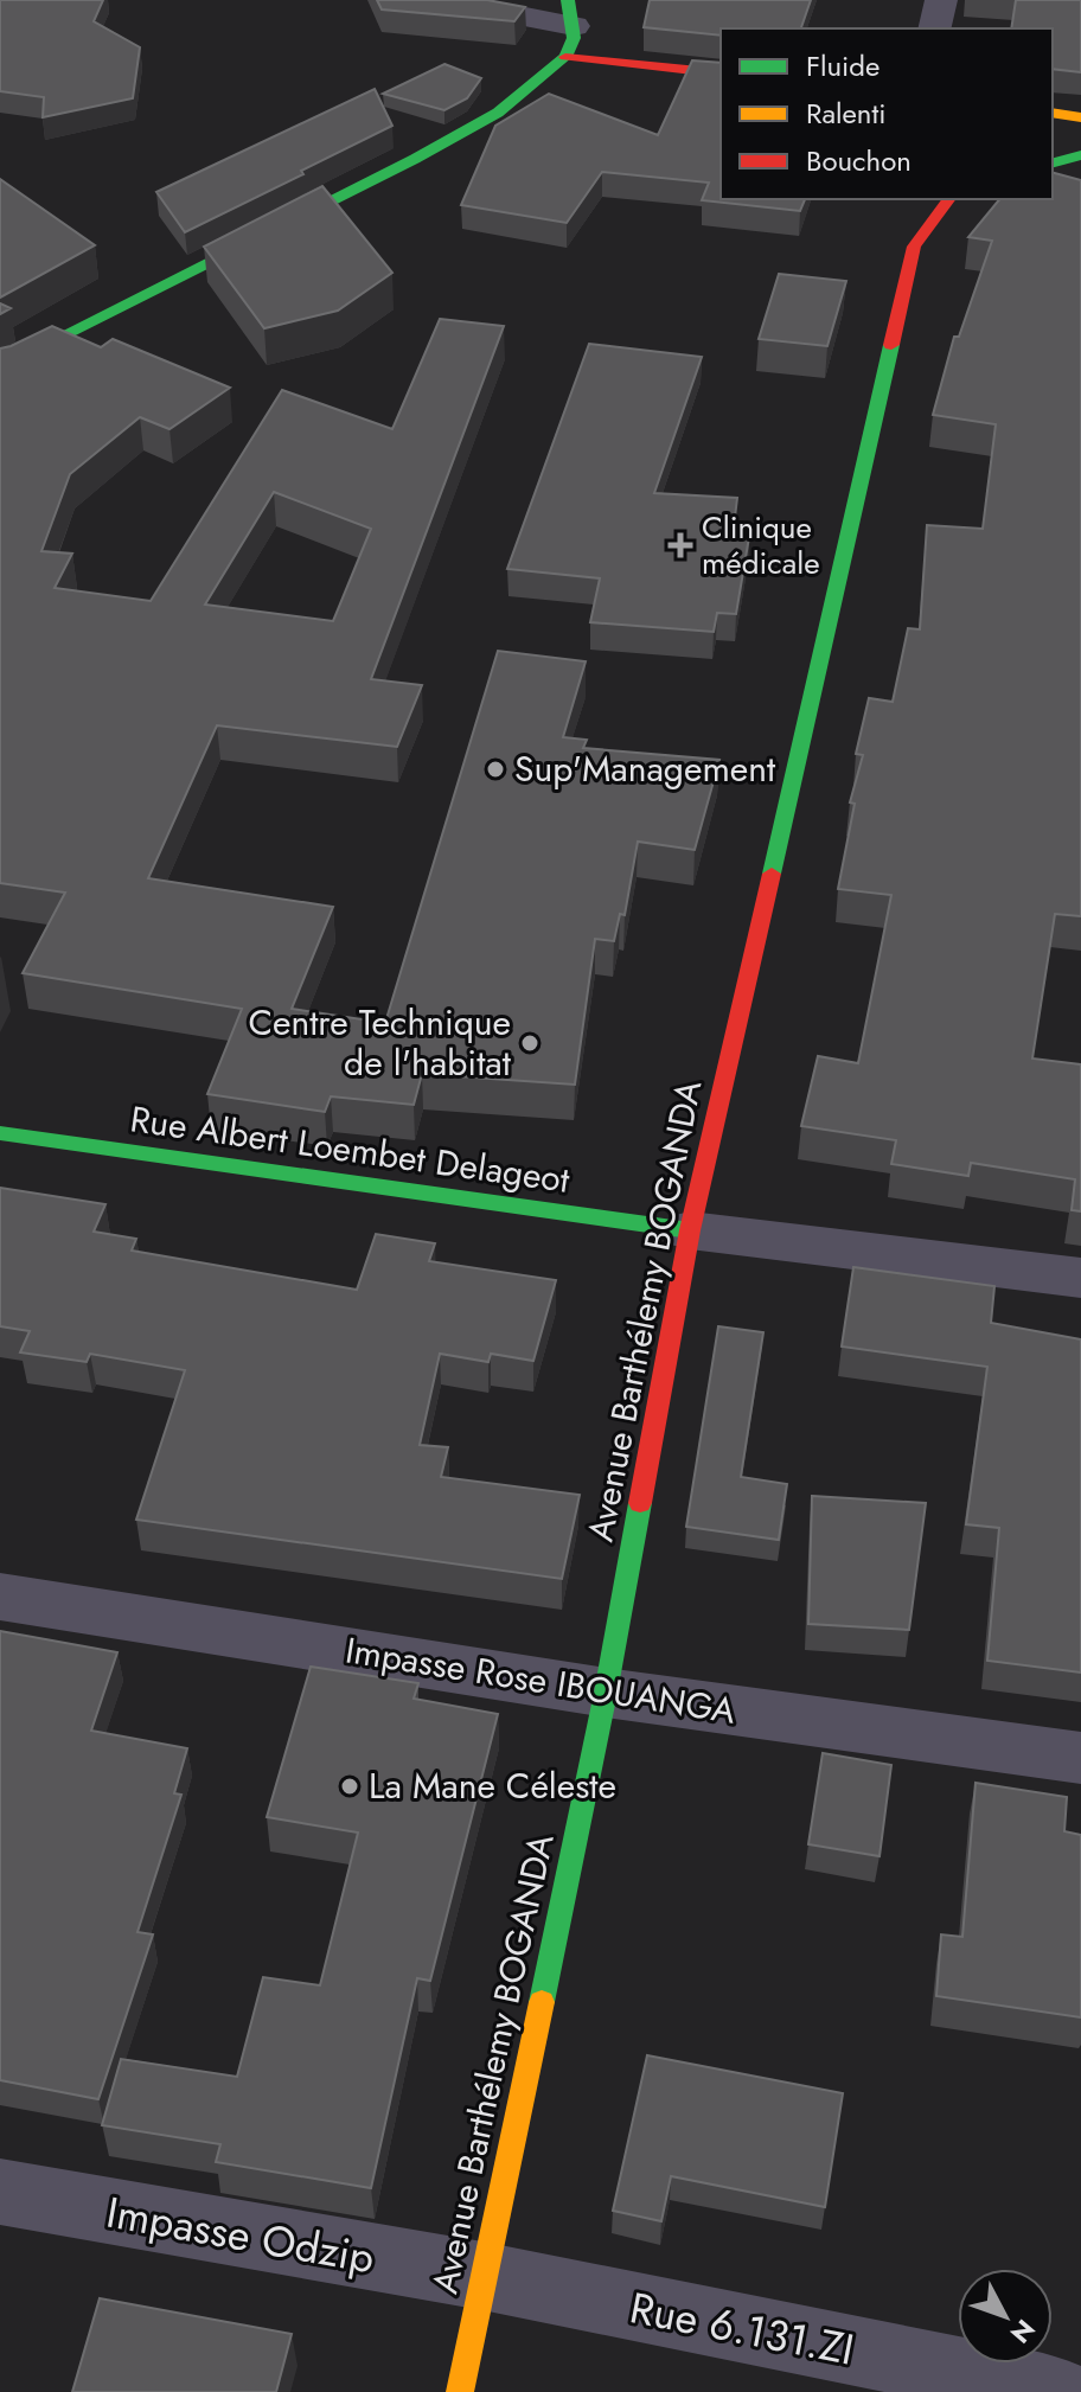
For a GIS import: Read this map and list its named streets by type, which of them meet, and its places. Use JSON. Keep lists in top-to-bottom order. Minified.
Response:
{"streets":{"street":["Rue Albert Loembet Delageot","Avenue Barthélemy BOGANDA","Impasse Rose IBOUANGA","Impasse Odzip","Rue 6.131.ZI"]},"crossings":[["Rue Albert Loembet Delageot","Avenue Barthélemy BOGANDA"],["Avenue Barthélemy BOGANDA","Impasse Rose IBOUANGA"],["Avenue Barthélemy BOGANDA","Impasse Odzip"],["Avenue Barthélemy BOGANDA","Rue 6.131.ZI"],["Impasse Odzip","Rue 6.131.ZI"]],"places":{"health":["Clinique médicale"],"other":["Sup'Management","Centre Technique de l'habitat","La Mane Céleste"]},"legend":["Fluide","Ralenti","Bouchon"],"north":"bottom right"}
